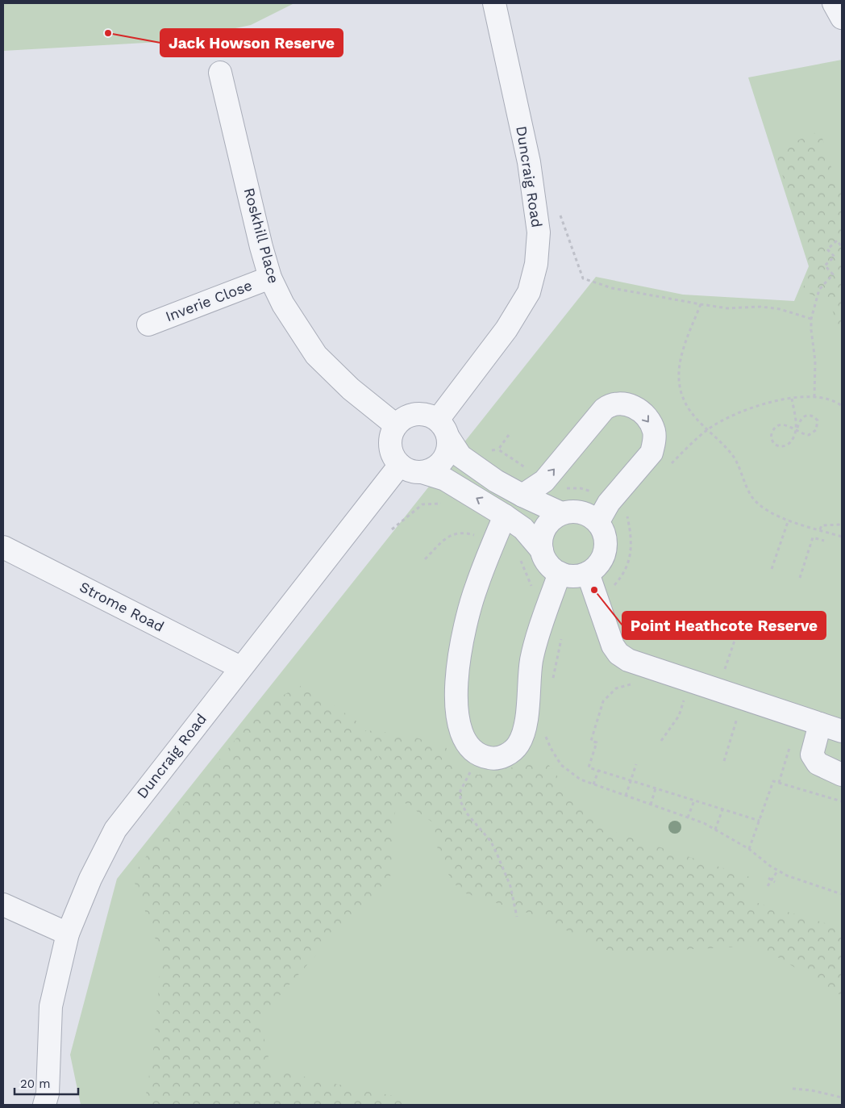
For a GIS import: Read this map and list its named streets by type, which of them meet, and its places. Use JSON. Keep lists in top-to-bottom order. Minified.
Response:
{"streets":{"street":["Duncraig Road","Roskhill Place","Inverie Close","Strome Road"]},"crossings":[["Duncraig Road","Roskhill Place"],["Duncraig Road","Strome Road"],["Roskhill Place","Inverie Close"]],"places":["Jack Howson Reserve","Point Heathcote Reserve"],"scale_bar":"20 m"}
